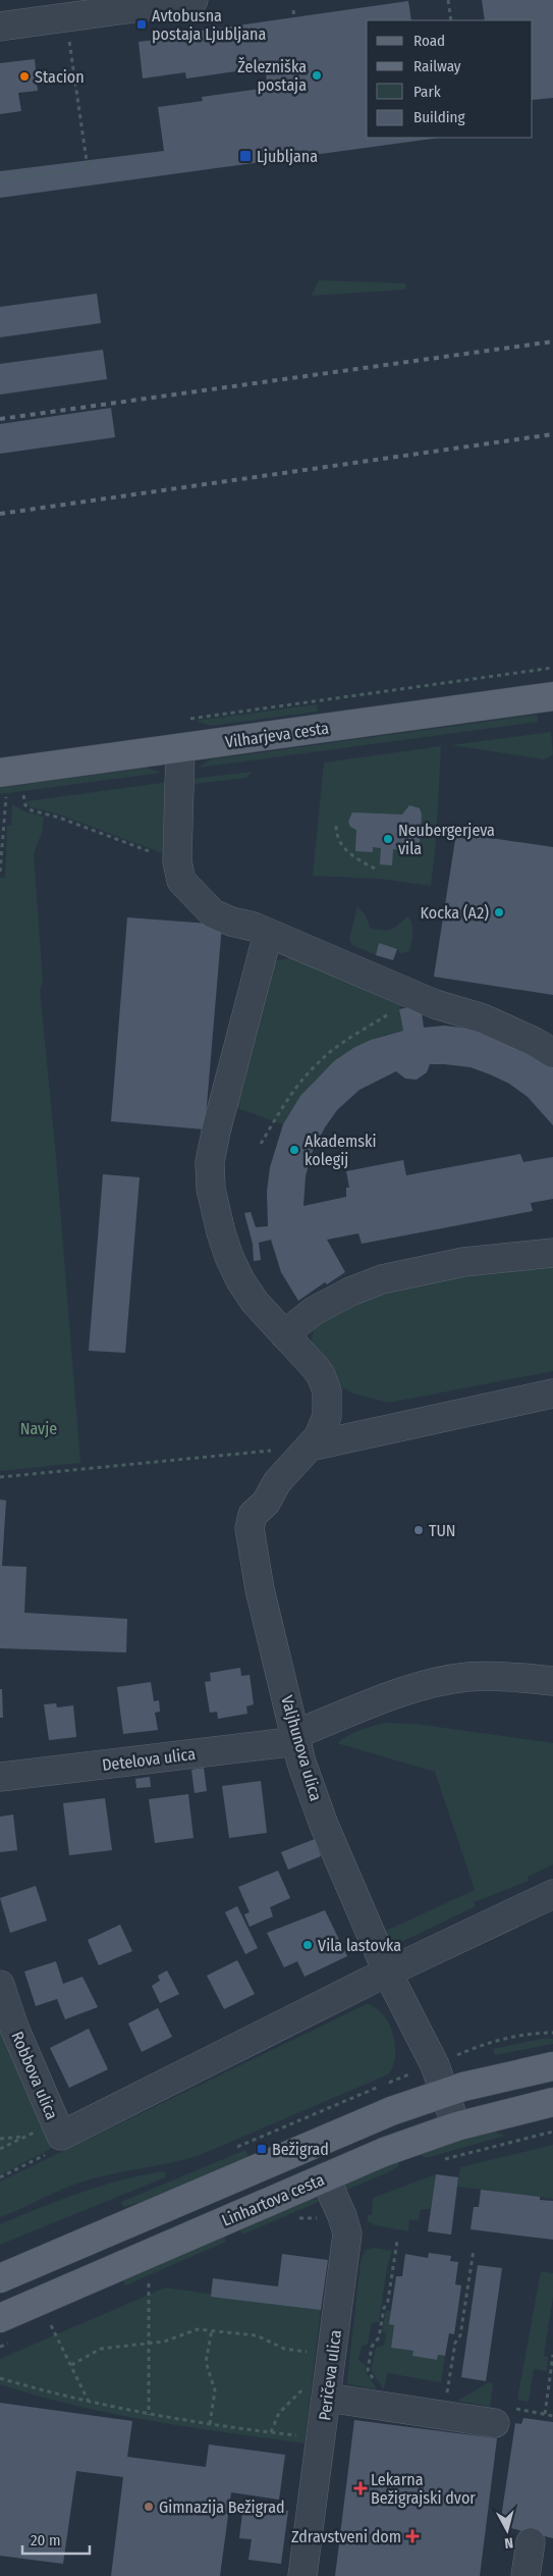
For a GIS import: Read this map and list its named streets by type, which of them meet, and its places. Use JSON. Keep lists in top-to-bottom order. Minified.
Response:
{"streets":{"main road":["Vilharjeva cesta","Linhartova cesta"],"street":["Valjhunova ulica","Detelova ulica","Robbova ulica","Peričeva ulica"]},"crossings":[["Valjhunova ulica","Detelova ulica"],["Linhartova cesta","Peričeva ulica"]],"parks":["Navje"],"places":{"transit":["Avtobusna postaja Ljubljana","Ljubljana","Bežigrad"],"other":["Železniška postaja","Stacion","Neubergerjeva vila","Kocka (A2)","Akademski kolegij","TUN","Vila lastovka","Gimnazija Bežigrad"],"health":["Lekarna Bežigrajski dvor","Zdravstveni dom"]},"legend":["Road","Railway","Park","Building"],"scale_bar":"20 m","north":"bottom"}
